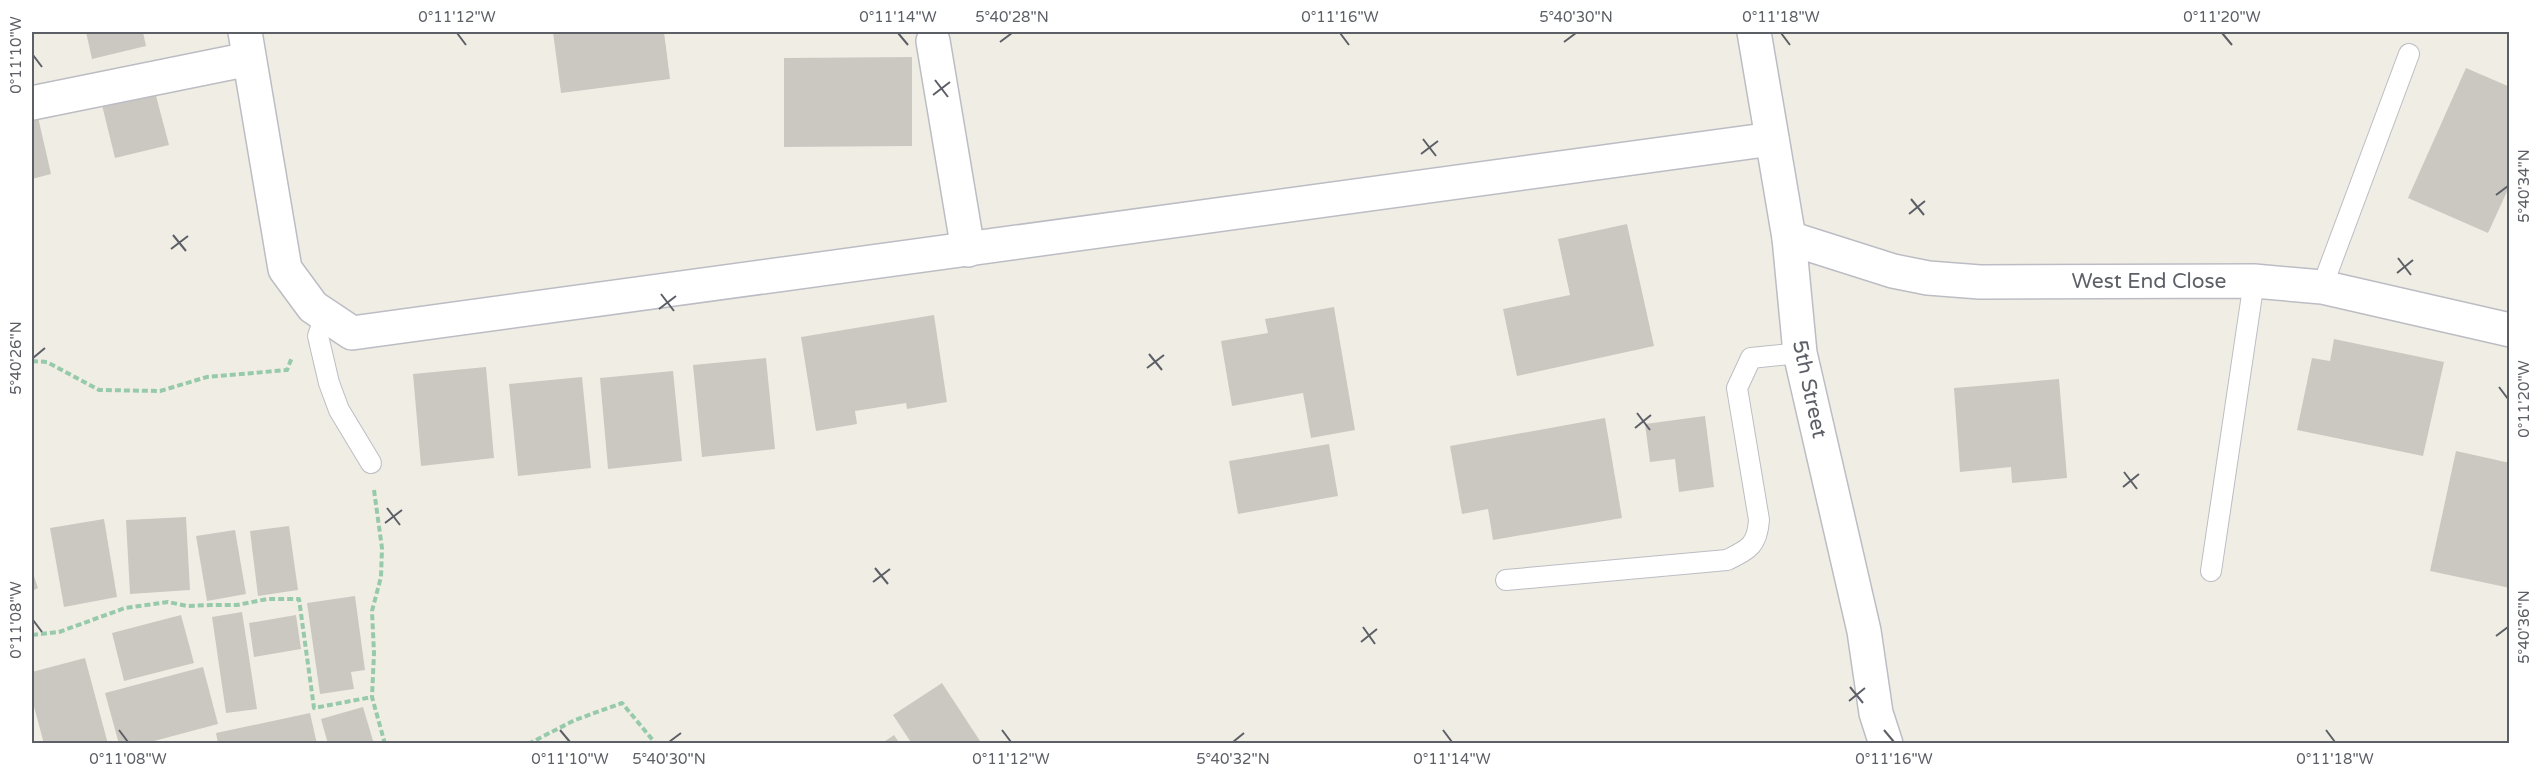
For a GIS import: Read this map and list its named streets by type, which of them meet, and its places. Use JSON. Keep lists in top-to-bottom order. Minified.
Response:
{"streets":{"street":["West End Close","5th Street"]},"crossings":[["West End Close","5th Street"]],"coordinates":["0°11'12\"W","0°11'14\"W","5°40'28\"N","0°11'16\"W","5°40'30\"N","0°11'18\"W","0°11'20\"W","0°11'10\"W","5°40'34\"N","5°40'26\"N","0°11'08\"W","5°40'36\"N","5°40'32\"N"]}
